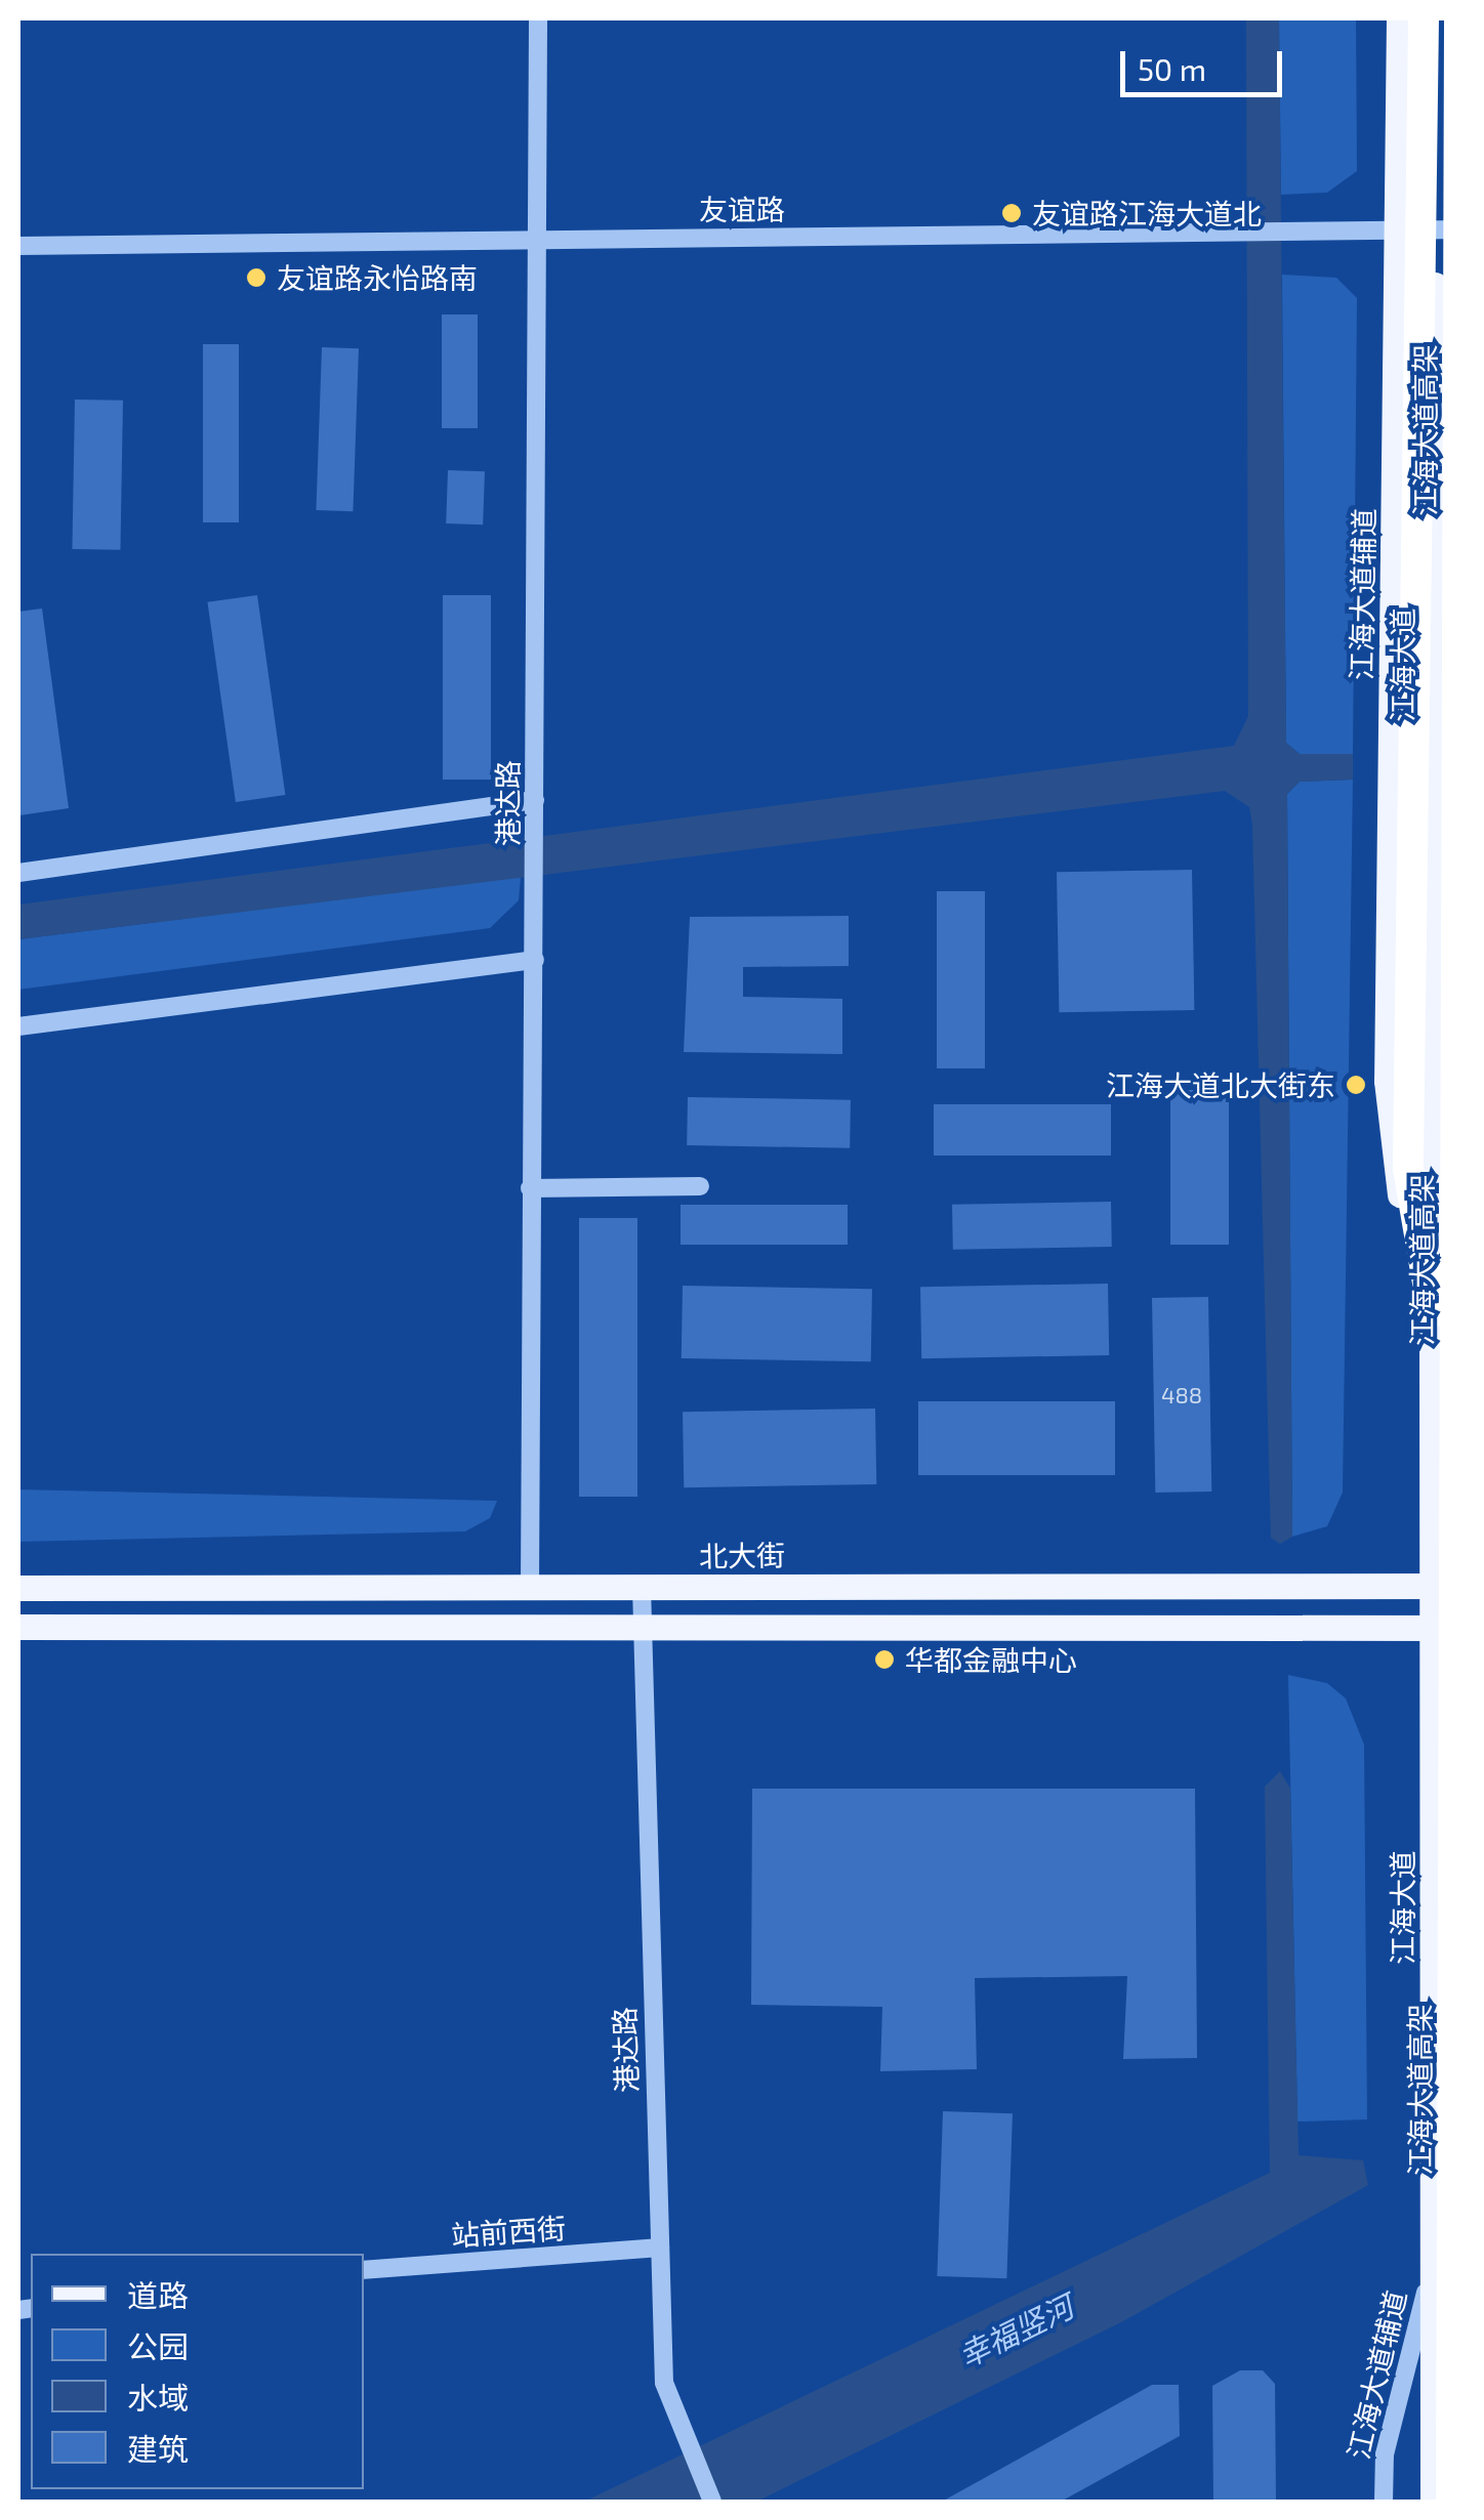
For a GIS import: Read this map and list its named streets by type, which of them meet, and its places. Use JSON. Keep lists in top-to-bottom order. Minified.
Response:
{"streets":{"highway":["江海大道高架"],"main road":["江海大道辅道","江海大道","北大街"],"street":["友谊路","港达路","站前西街"]},"crossings":[["友谊路","江海大道辅道"],["友谊路","江海大道"],["友谊路","港达路"],["江海大道辅道","江海大道"],["江海大道","北大街"],["港达路","北大街"],["港达路","站前西街"]],"water":["幸福竖河"],"places":["友谊路江海大道北","友谊路永怡路南","江海大道北大街东","华都金融中心"],"house_numbers":["488"],"legend":["道路","公园","水域","建筑"],"scale_bar":"50 m"}
